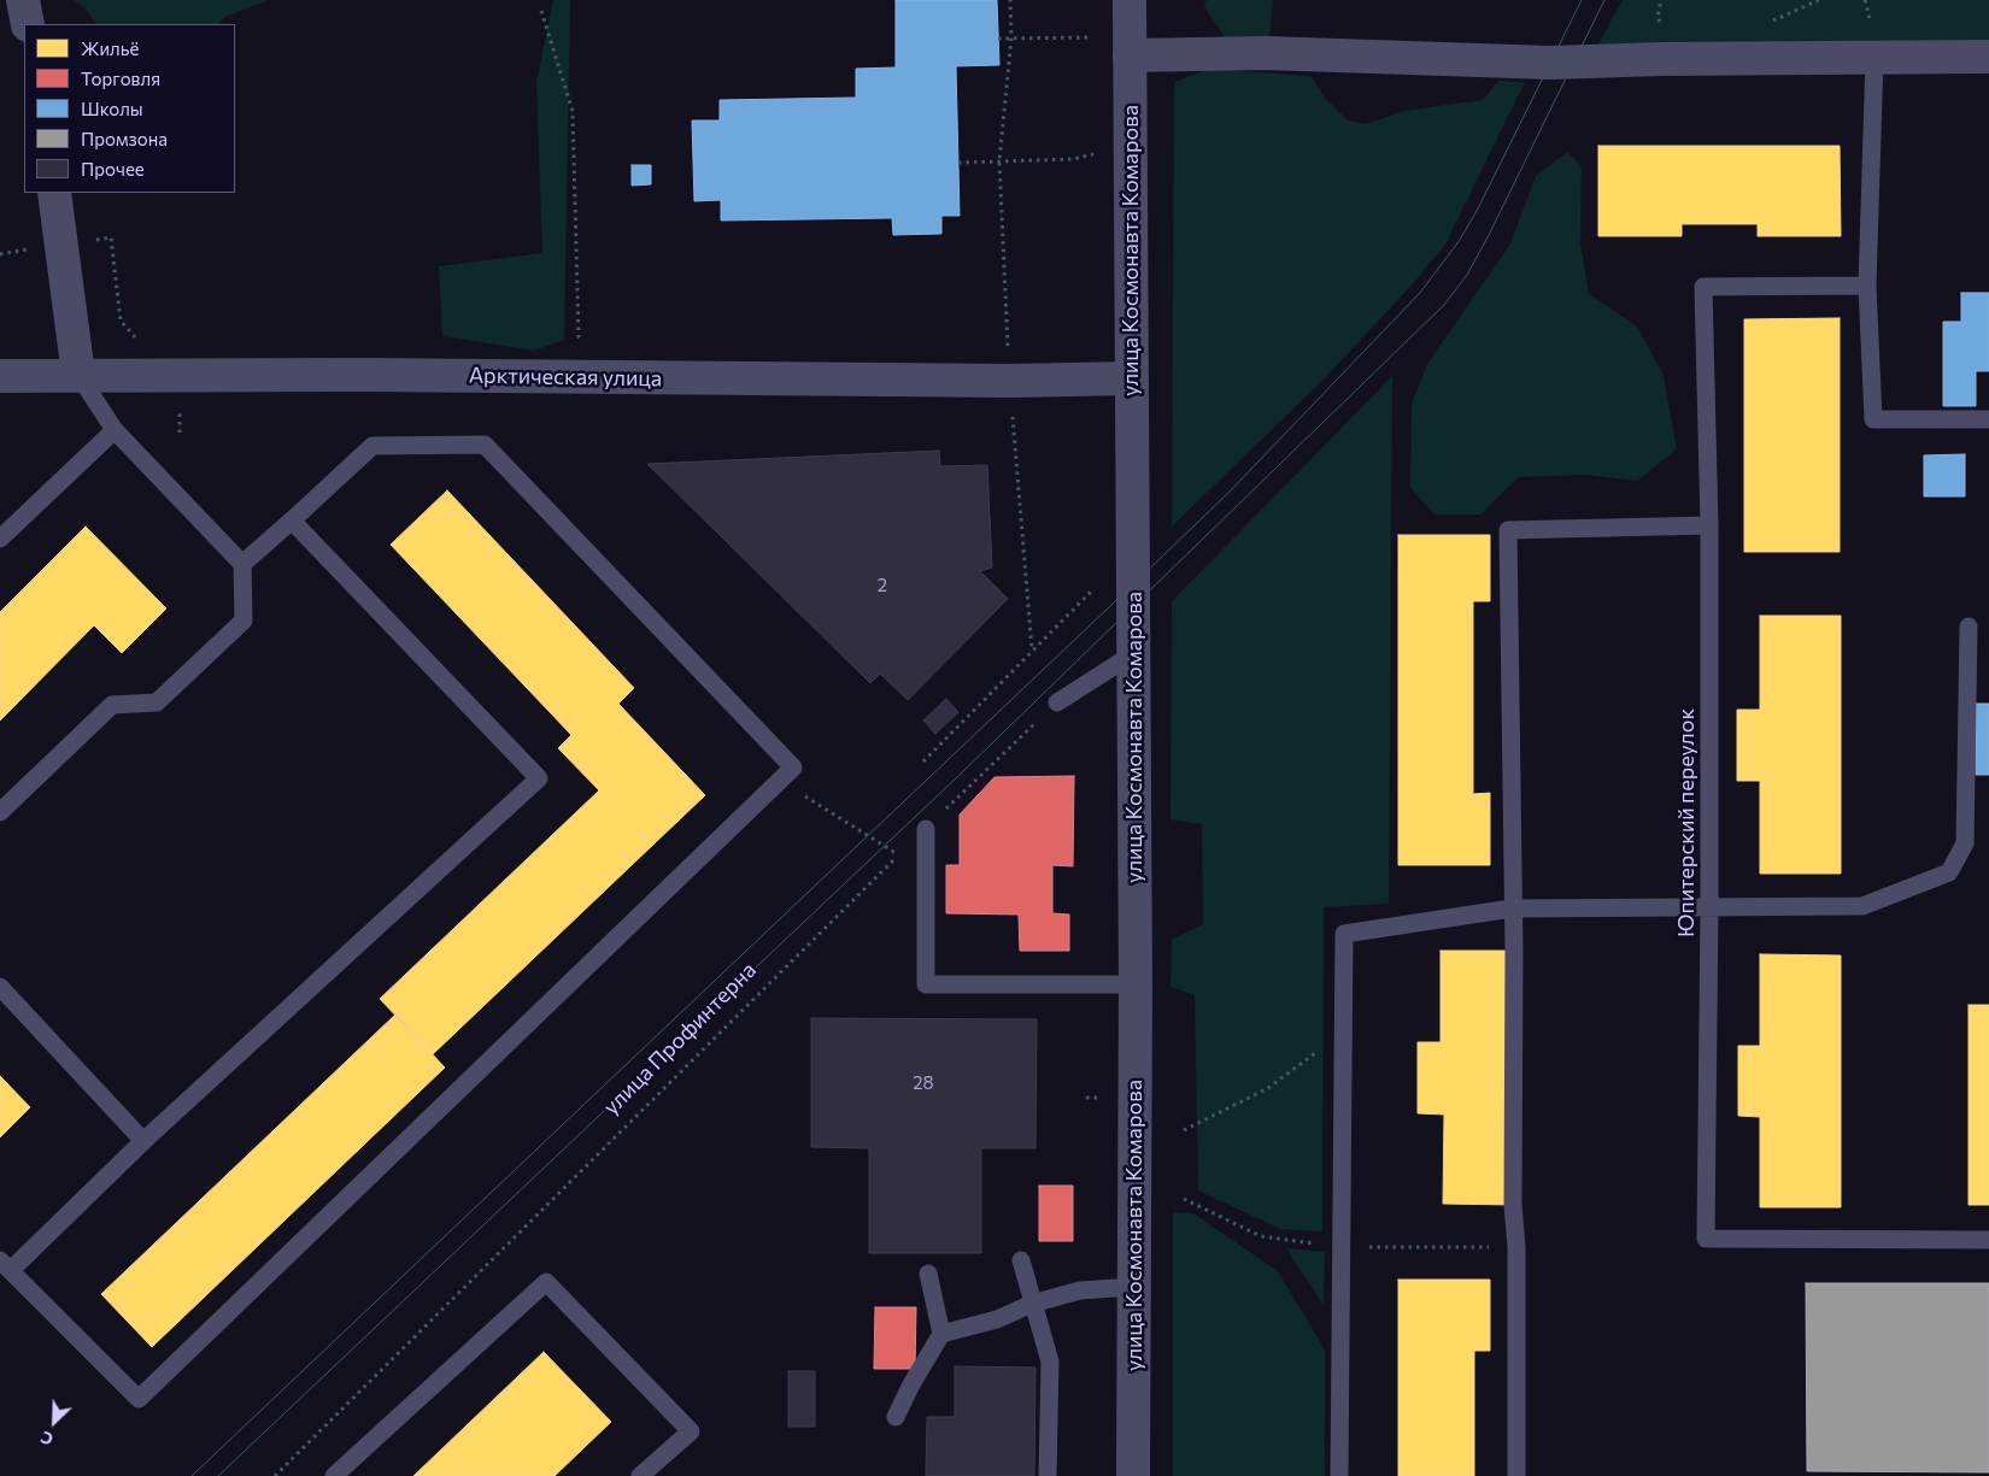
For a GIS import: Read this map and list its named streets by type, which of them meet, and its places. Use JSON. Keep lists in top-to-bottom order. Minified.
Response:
{"streets":{"street":["улица Космонавта Комарова","Арктическая улица"],"lane":["Юпитерский переулок"],"path":["улица Профинтерна"]},"crossings":[["улица Космонавта Комарова","Арктическая улица"]],"house_numbers":["2","28"],"legend":["Жильё","Торговля","Школы","Промзона","Прочее"],"north":"bottom left"}
